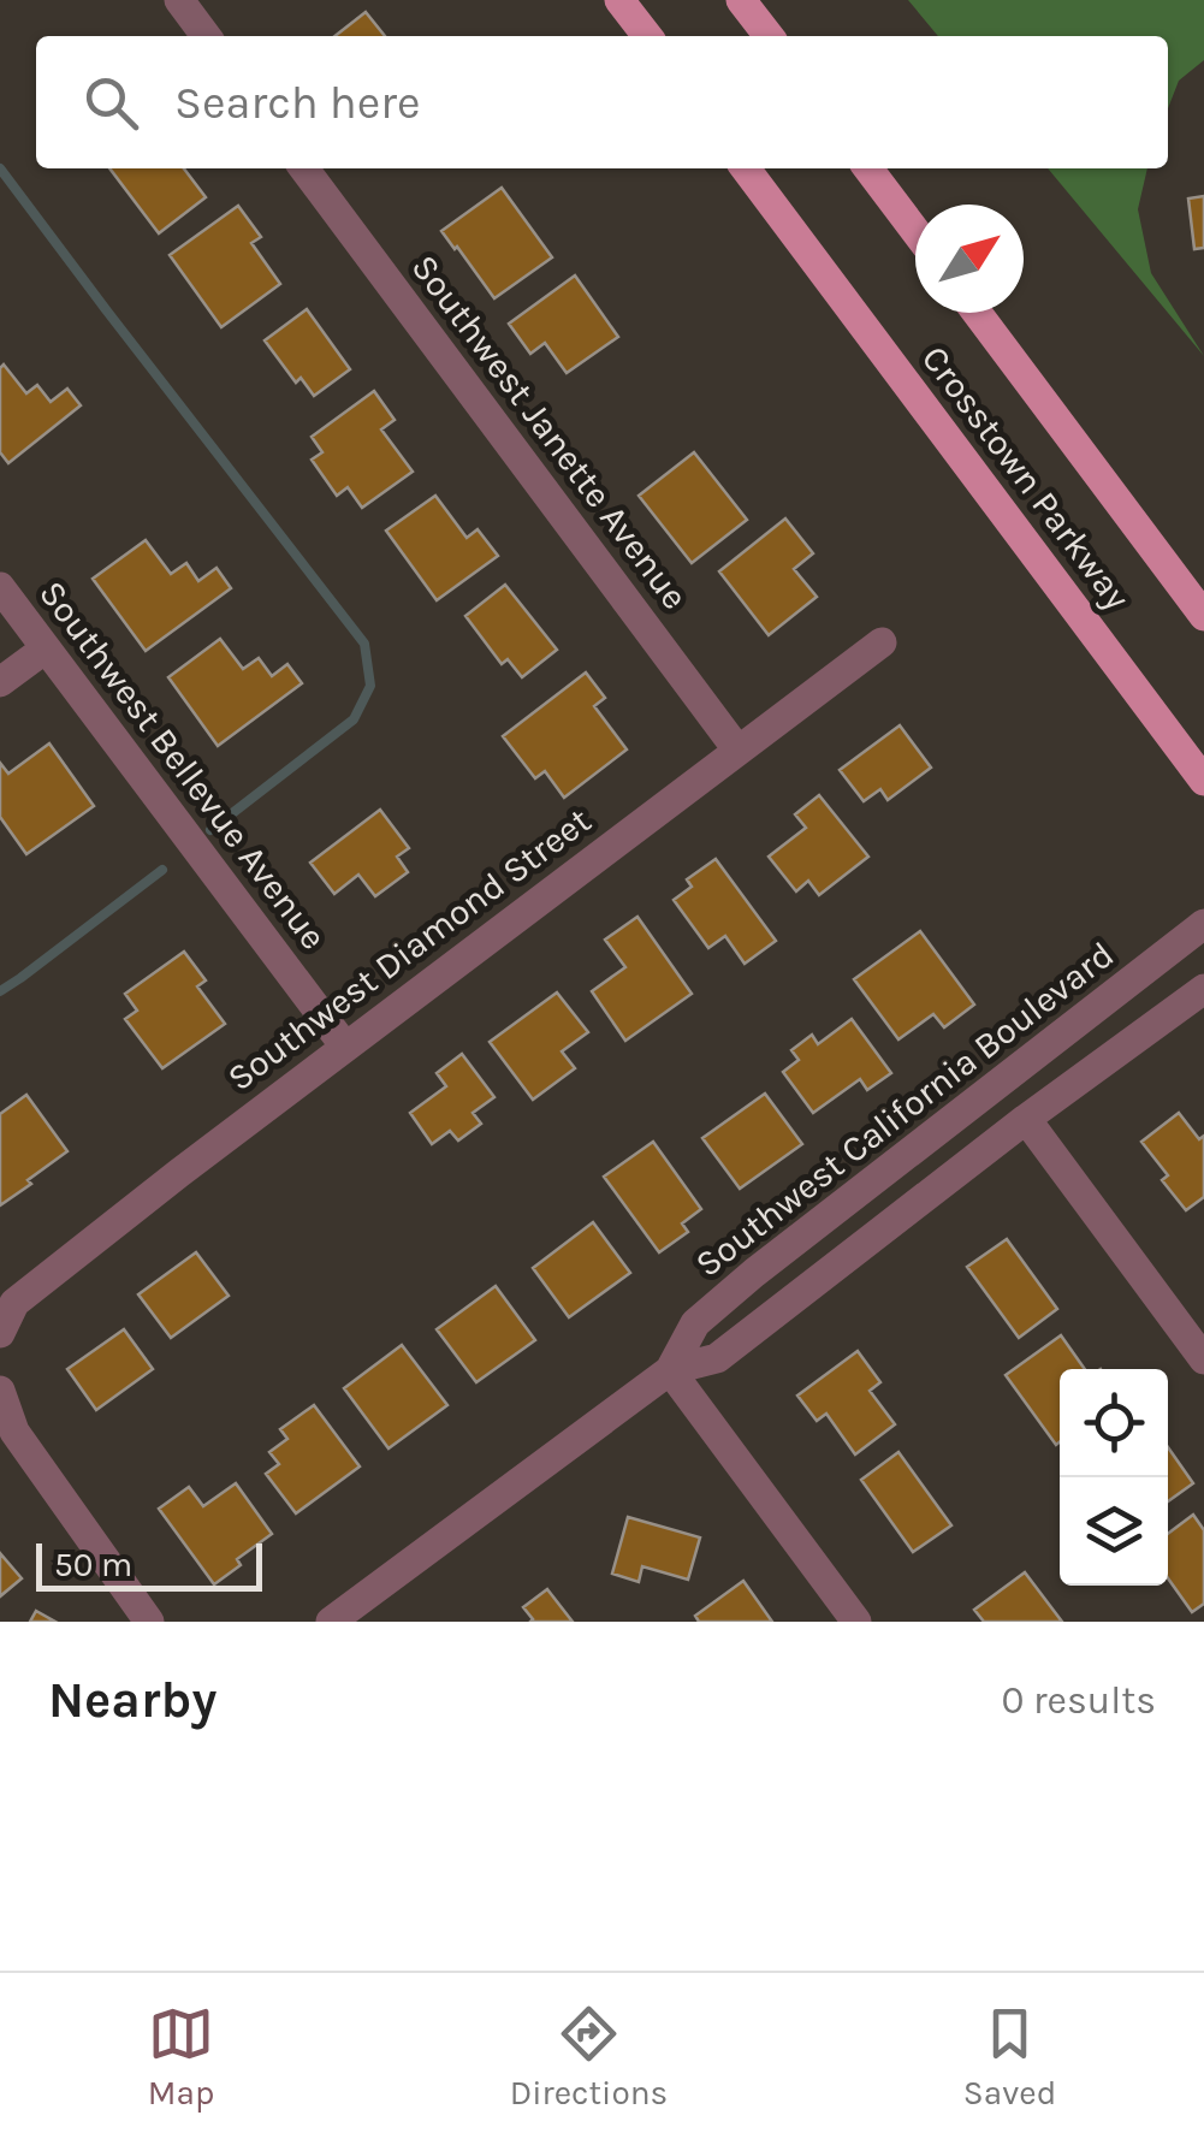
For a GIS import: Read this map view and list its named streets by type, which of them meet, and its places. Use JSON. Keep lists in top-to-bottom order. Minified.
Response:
{"streets":{"main road":["Crosstown Parkway"],"street":["Southwest Janette Avenue","Southwest Bellevue Avenue","Southwest Diamond Street","Southwest California Boulevard"]},"crossings":[["Southwest Janette Avenue","Southwest Diamond Street"],["Southwest Bellevue Avenue","Southwest Diamond Street"]],"scale_bar":"50 m","north":"top right","page":{"search":"Search here","scale":"50 m","heading":["Nearby","0 results"],"nav":["Map","Directions","Saved"]}}
